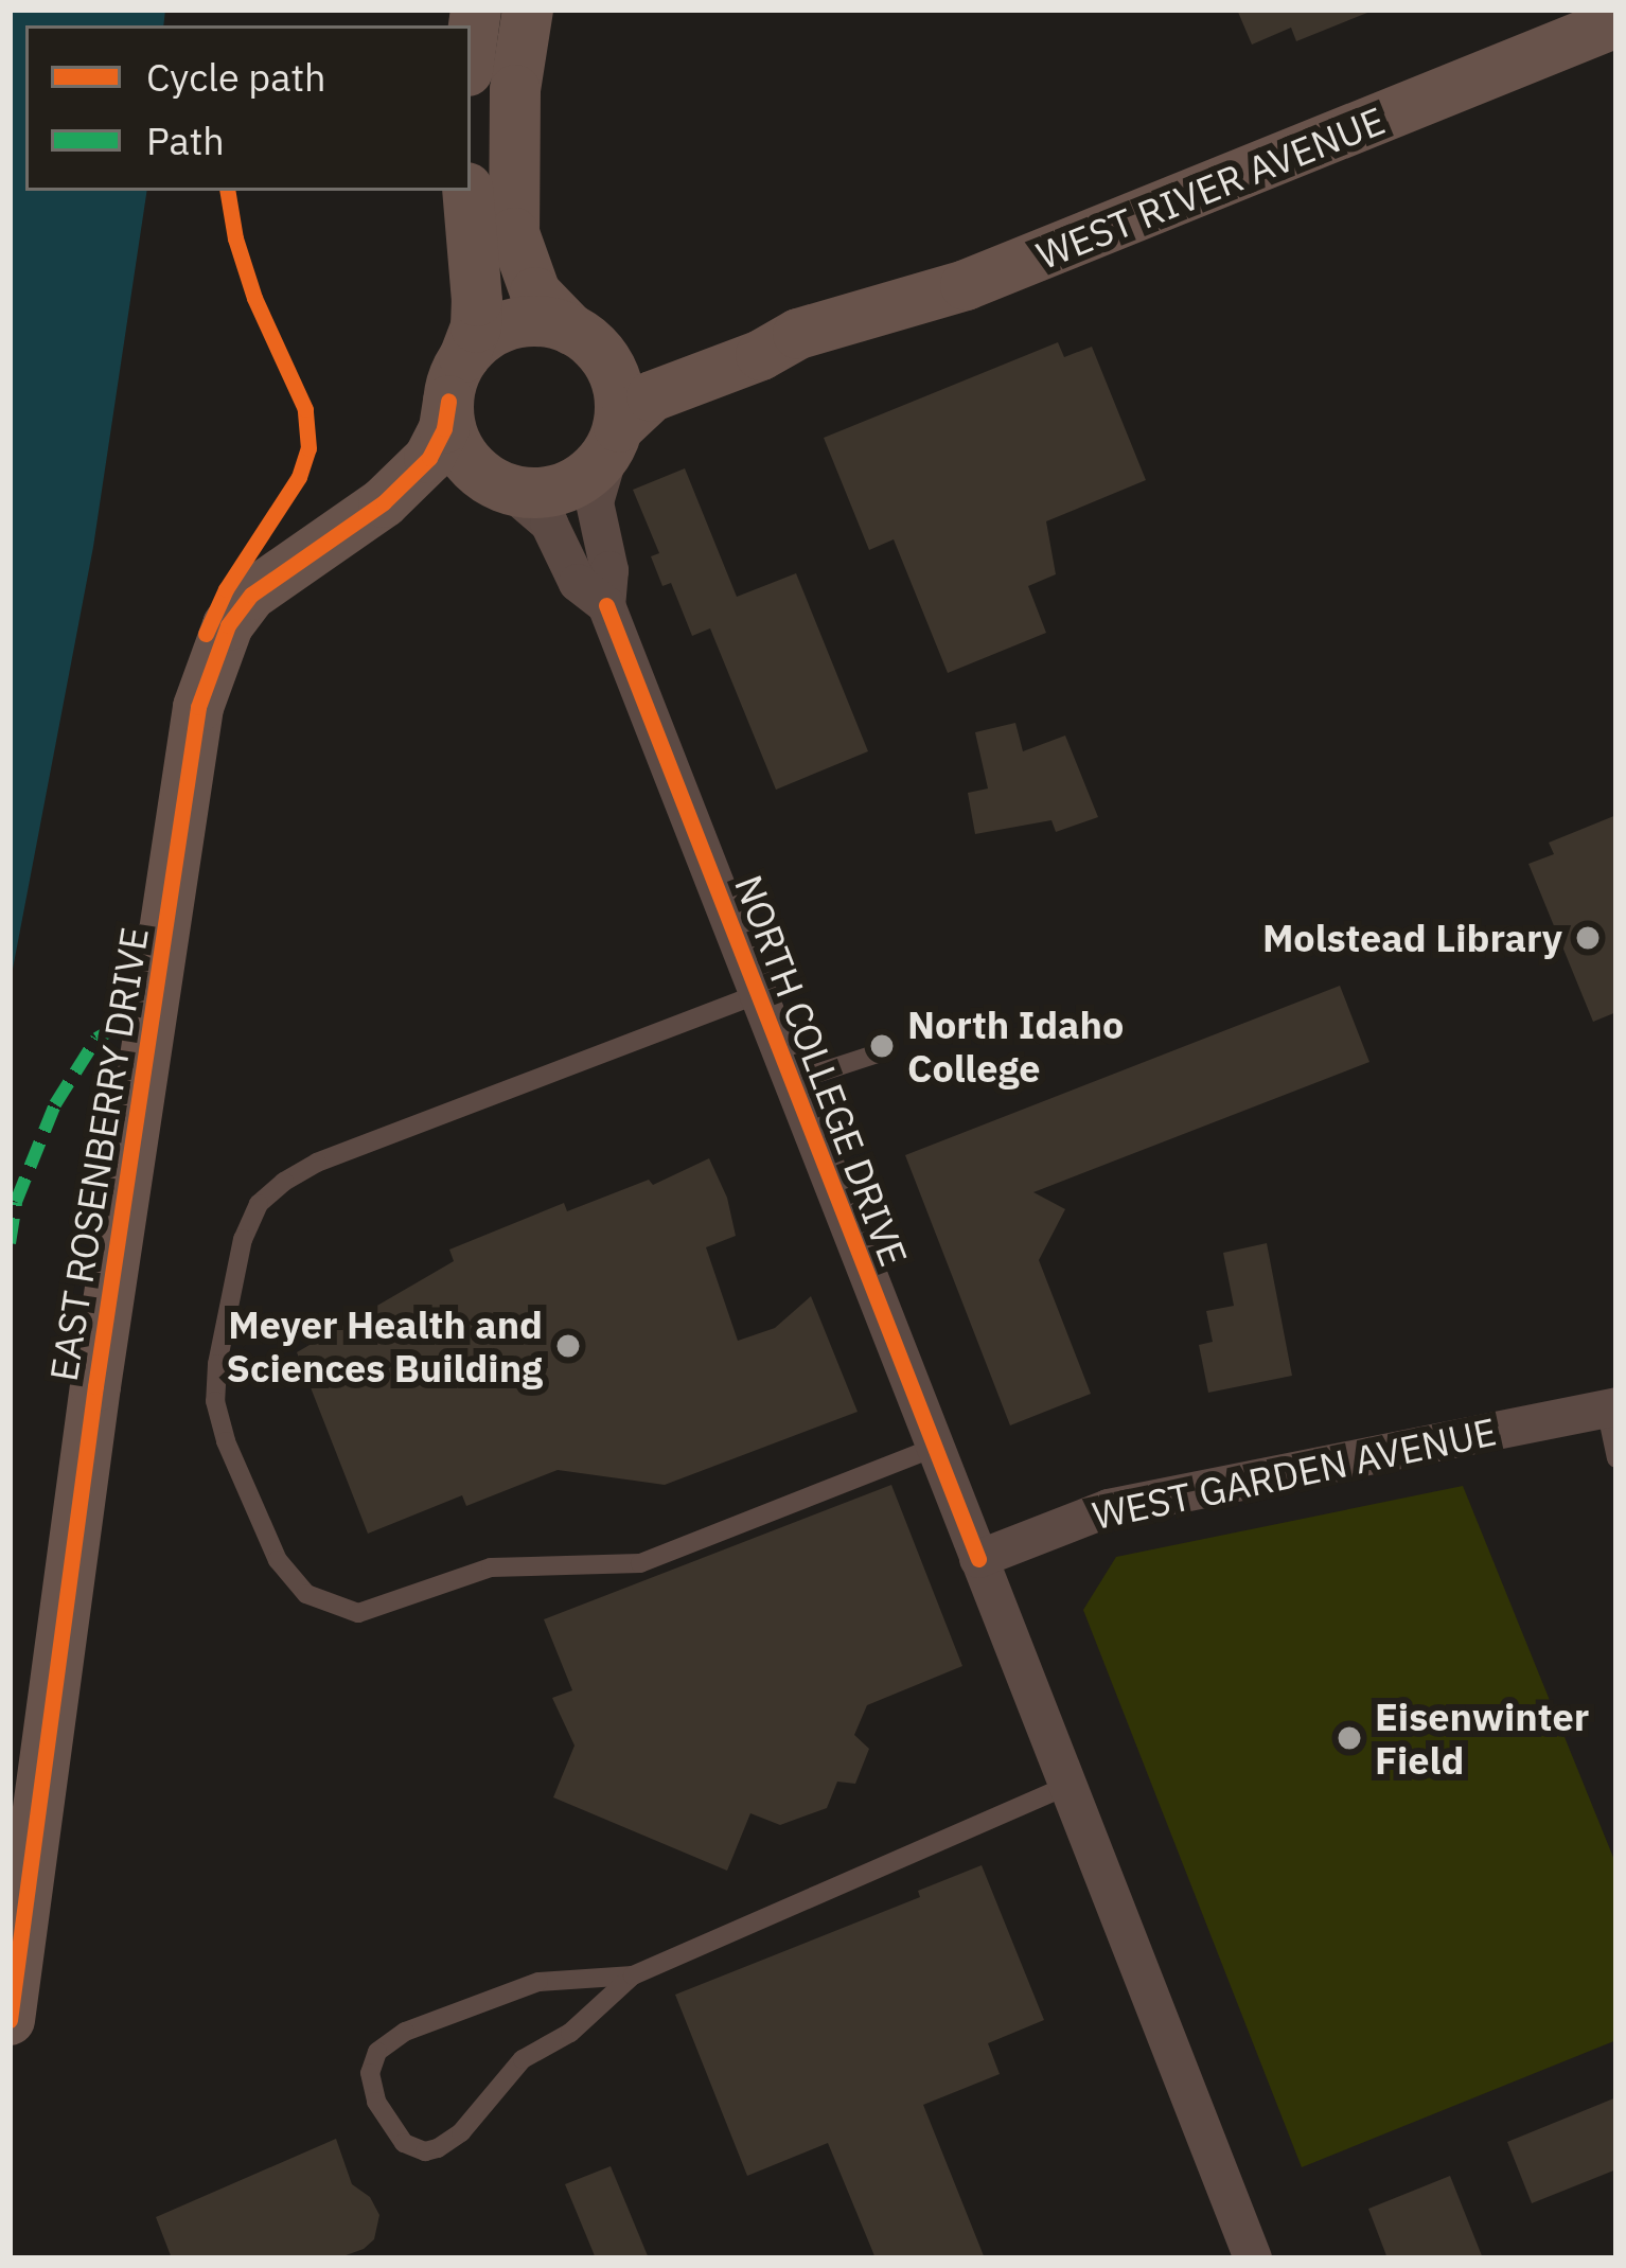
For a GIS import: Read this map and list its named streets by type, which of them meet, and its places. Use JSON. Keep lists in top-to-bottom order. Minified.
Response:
{"streets":{"street":["WEST RIVER AVENUE","NORTH COLLEGE DRIVE","EAST ROSENBERRY DRIVE","WEST GARDEN AVENUE"]},"crossings":[["WEST RIVER AVENUE","NORTH COLLEGE DRIVE"],["WEST RIVER AVENUE","EAST ROSENBERRY DRIVE"],["NORTH COLLEGE DRIVE","EAST ROSENBERRY DRIVE"],["NORTH COLLEGE DRIVE","WEST GARDEN AVENUE"]],"places":["Molstead Library","North Idaho College","Meyer Health and Sciences Building","Eisenwinter Field"],"legend":["Cycle path","Path"]}
